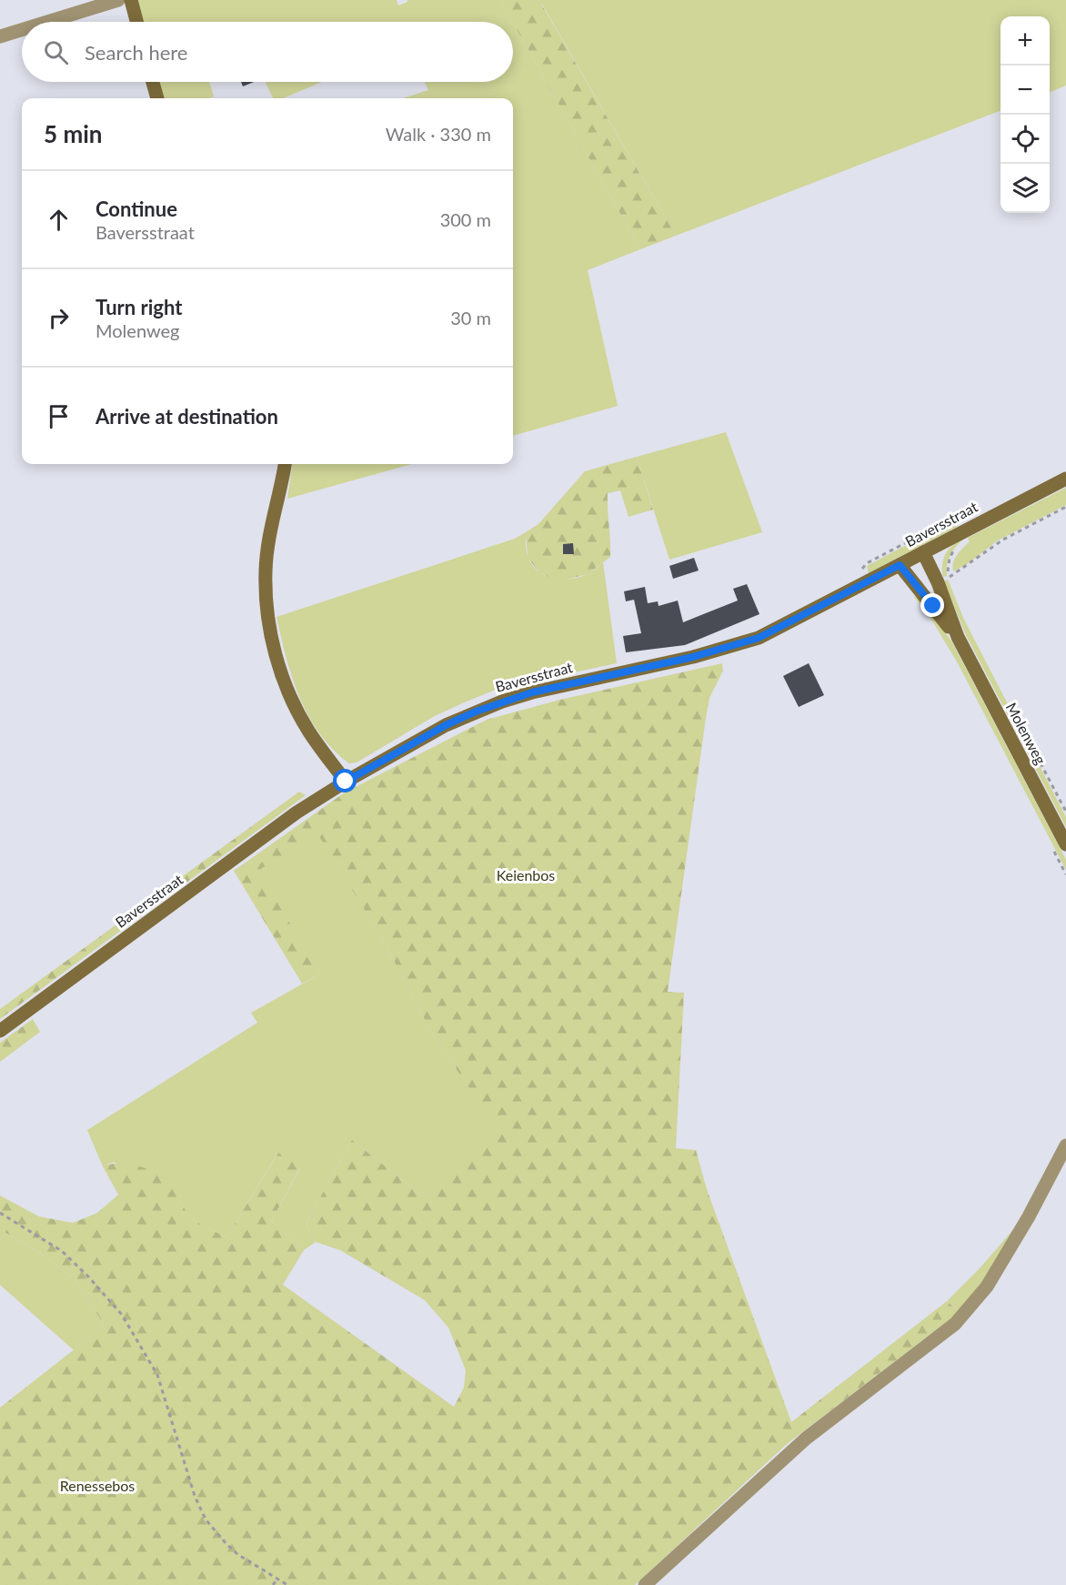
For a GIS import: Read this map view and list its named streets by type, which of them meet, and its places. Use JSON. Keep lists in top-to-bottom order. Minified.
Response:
{"streets":{"main road":["Baversstraat","Molenweg"]},"crossings":[["Baversstraat","Molenweg"]],"parks":["Keienbos","Renessebos"],"page":{"map_buttons":["+","−"],"search":"Search here","heading":["5 min","Walk · 330 m"],"list":[["Continue","Baversstraat","300 m"],["Turn right","Molenweg","30 m"],"Arrive at destination"]}}
